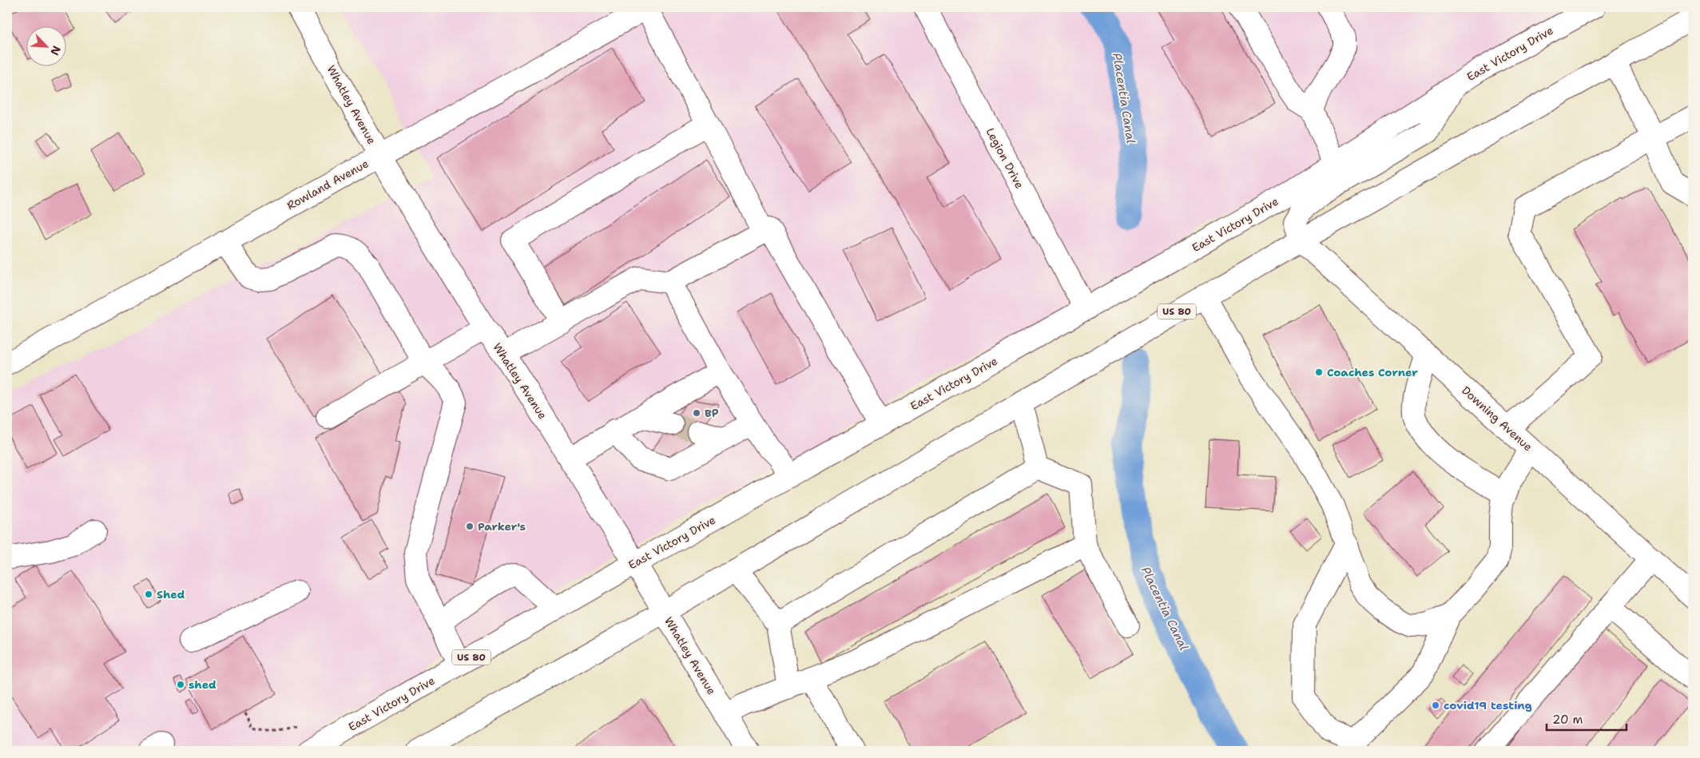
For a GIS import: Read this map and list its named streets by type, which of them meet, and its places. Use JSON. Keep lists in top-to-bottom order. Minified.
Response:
{"streets":{"main road":["East Victory Drive","Whatley Avenue","Legion Drive","Rowland Avenue","US 80","Downing Avenue"]},"crossings":[["East Victory Drive","Whatley Avenue"],["East Victory Drive","Legion Drive"],["Whatley Avenue","Rowland Avenue"],["Whatley Avenue","US 80"],["US 80","Downing Avenue"]],"water":["Placentia Canal"],"places":["Coaches Corner","BP","Parker's","Shed","shed","covid19 testing"],"scale_bar":"20 m","north":"bottom right"}
